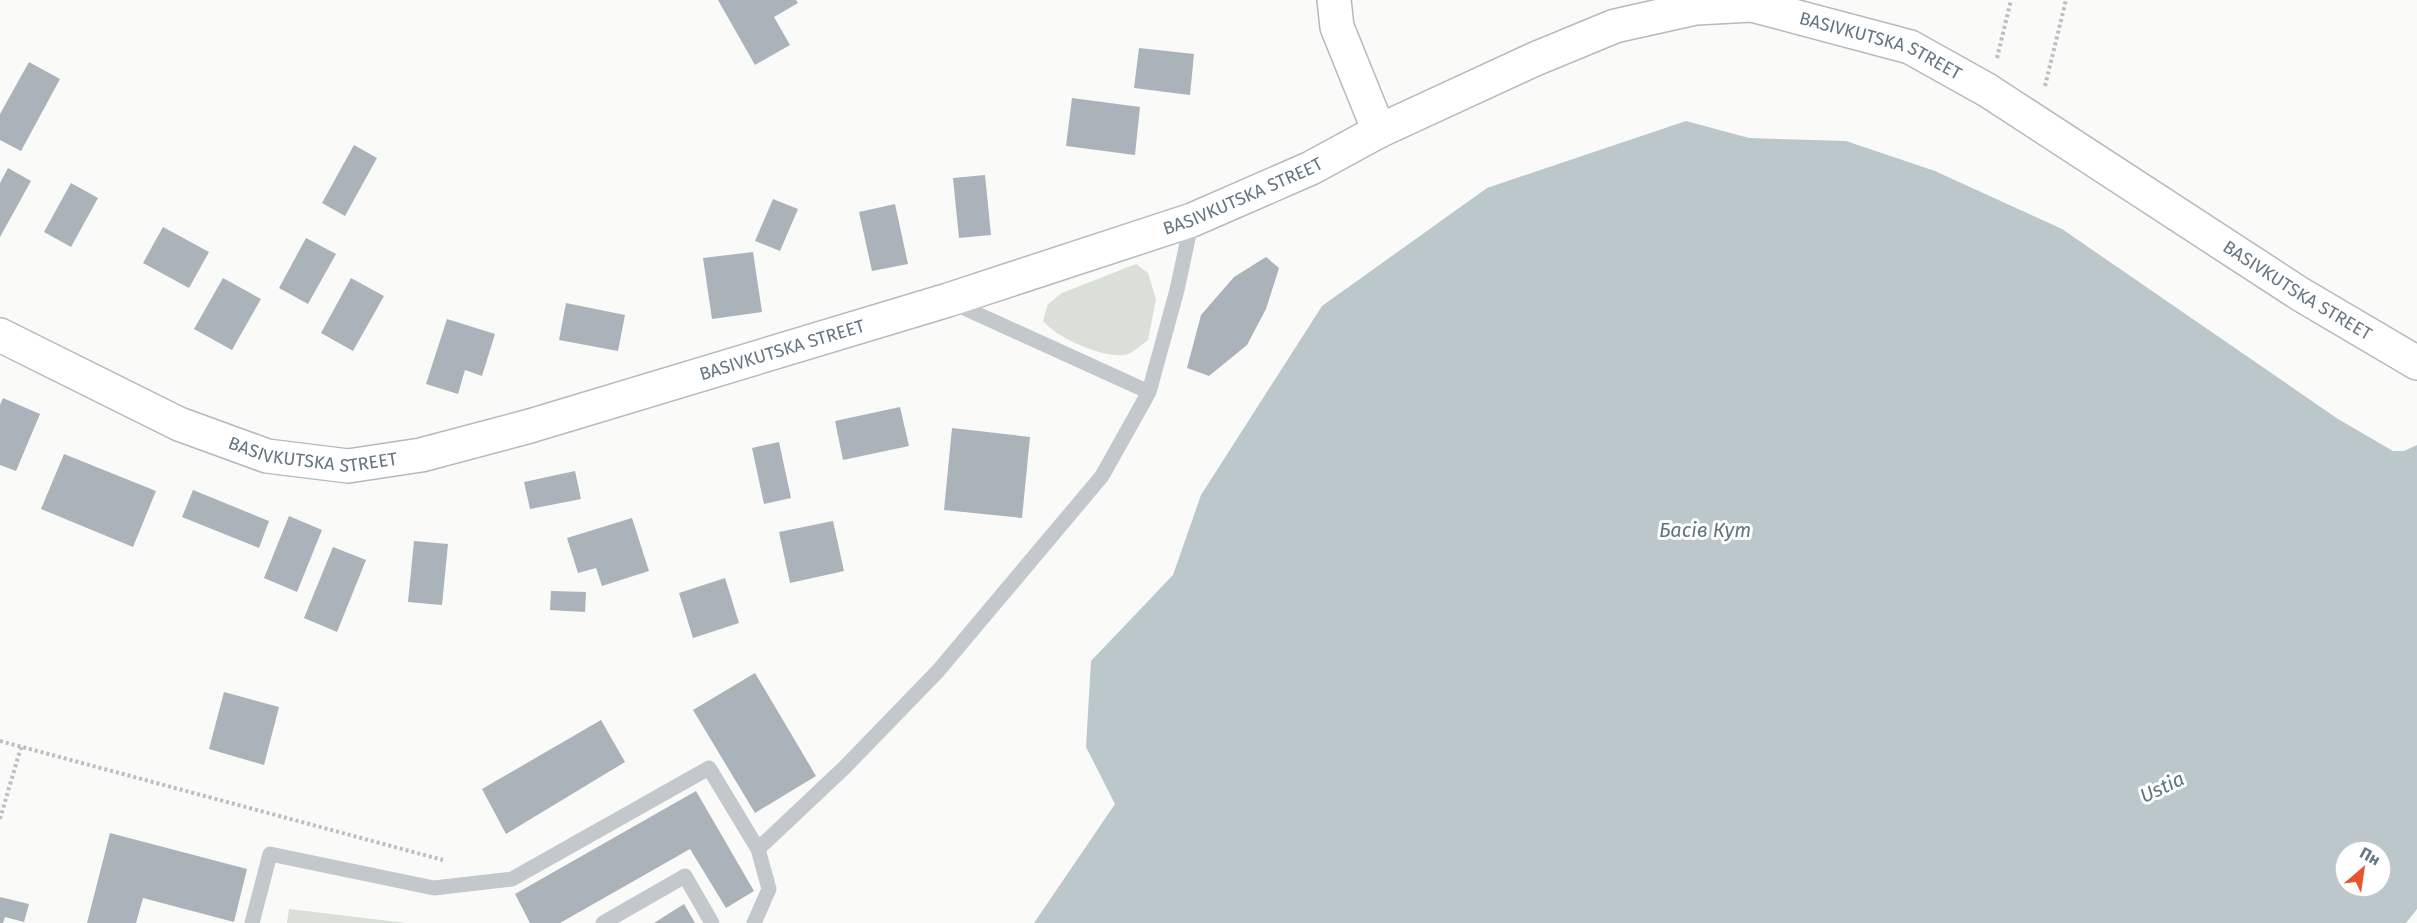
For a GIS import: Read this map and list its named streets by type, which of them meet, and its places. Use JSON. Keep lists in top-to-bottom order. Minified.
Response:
{"streets":{"main road":["BASIVKUTSKA STREET"]},"water":["Басів Кут","Ustia"],"north":"top right"}
